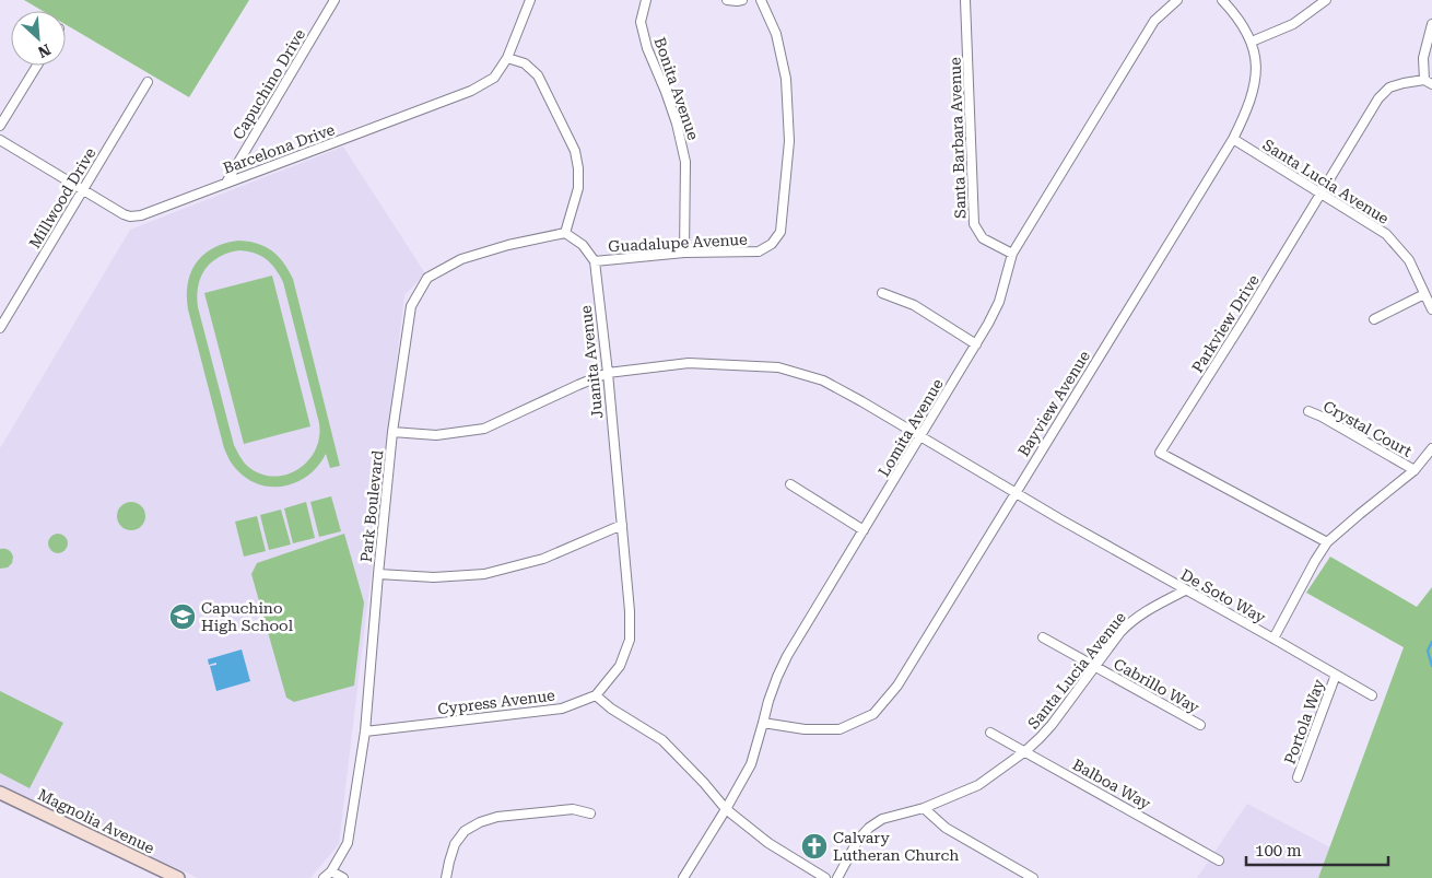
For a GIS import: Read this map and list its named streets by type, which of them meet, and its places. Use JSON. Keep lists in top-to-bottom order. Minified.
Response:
{"streets":{"main road":["Magnolia Avenue"],"street":["Capuchino Drive","Bonita Avenue","Santa Barbara Avenue","Barcelona Drive","Santa Lucia Avenue","Millwood Drive","Guadalupe Avenue","Parkview Drive","Juanita Avenue","Bayview Avenue","Lomita Avenue","Crystal Court","Park Boulevard","De Soto Way","Cabrillo Way","Cypress Avenue","Portola Way","Balboa Way"]},"crossings":[["Capuchino Drive","Barcelona Drive"],["Bonita Avenue","Guadalupe Avenue"],["Santa Barbara Avenue","Lomita Avenue"],["Barcelona Drive","Millwood Drive"],["Santa Lucia Avenue","Parkview Drive"],["Santa Lucia Avenue","Bayview Avenue"],["Santa Lucia Avenue","De Soto Way"],["Santa Lucia Avenue","Cabrillo Way"],["Santa Lucia Avenue","Balboa Way"],["Guadalupe Avenue","Juanita Avenue"],["Juanita Avenue","De Soto Way"],["Juanita Avenue","Cypress Avenue"],["Bayview Avenue","Lomita Avenue"],["Bayview Avenue","De Soto Way"],["Lomita Avenue","De Soto Way"],["Park Boulevard","De Soto Way"],["Park Boulevard","Cypress Avenue"],["De Soto Way","Portola Way"]],"places":{"school or university":["Capuchino High School"],"church":["Calvary Lutheran Church"]},"scale_bar":"100 m","north":"bottom right"}
